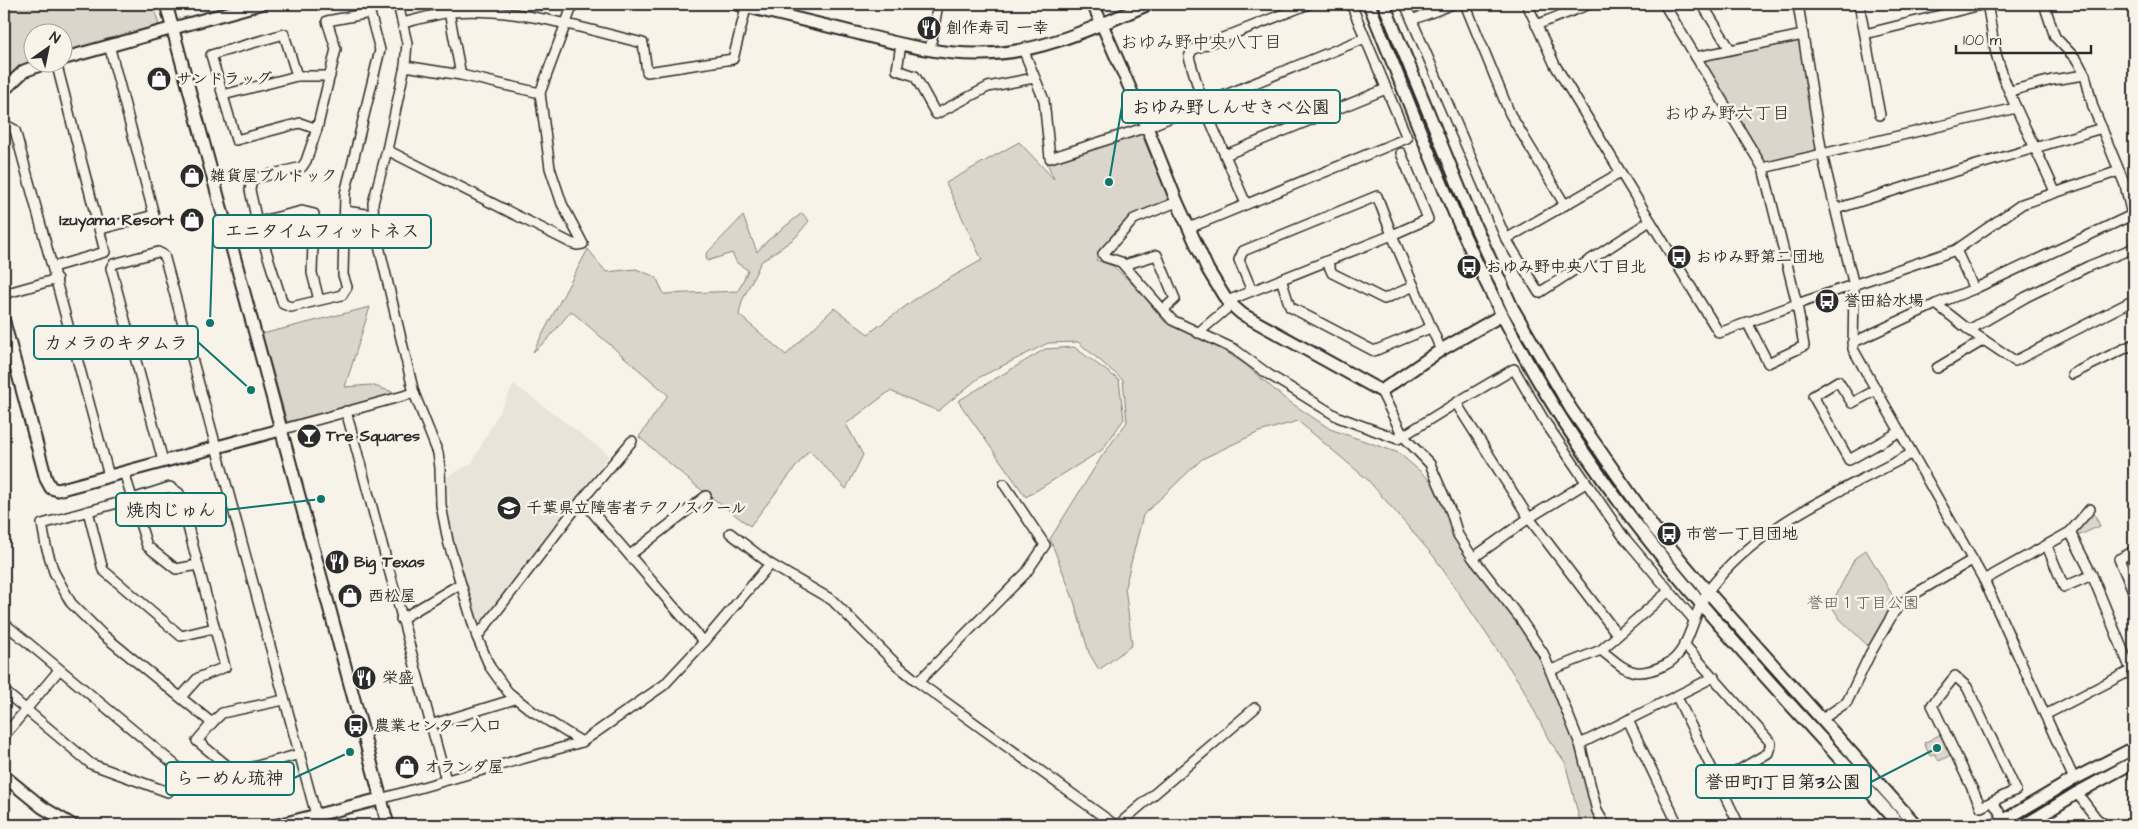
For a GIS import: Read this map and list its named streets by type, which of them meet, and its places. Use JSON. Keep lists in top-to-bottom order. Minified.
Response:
{"districts":["おゆみ野中央八丁目","おゆみ野六丁目"],"parks":["誉田１丁目公園"],"places":{"restaurant":["創作寿司 一幸","Big Texas","栄盛"],"shop":["サンドラッグ","雑貨屋ブルドック","Izuyama Resort","西松屋","オランダ屋"],"other":["おゆみ野しんせきべ公園","エニタイムフィットネス","カメラのキタムラ","焼肉じゅん","誉田町1丁目第3公園","らーめん琉神"],"bus stop":["おゆみ野第二団地","おゆみ野中央八丁目北","誉田給水場","市営一丁目団地","農業センター入口"],"bar":["Tre Squares"],"school or university":["千葉県立障害者テクノスクール"]},"scale_bar":"100 m","north":"top right"}
